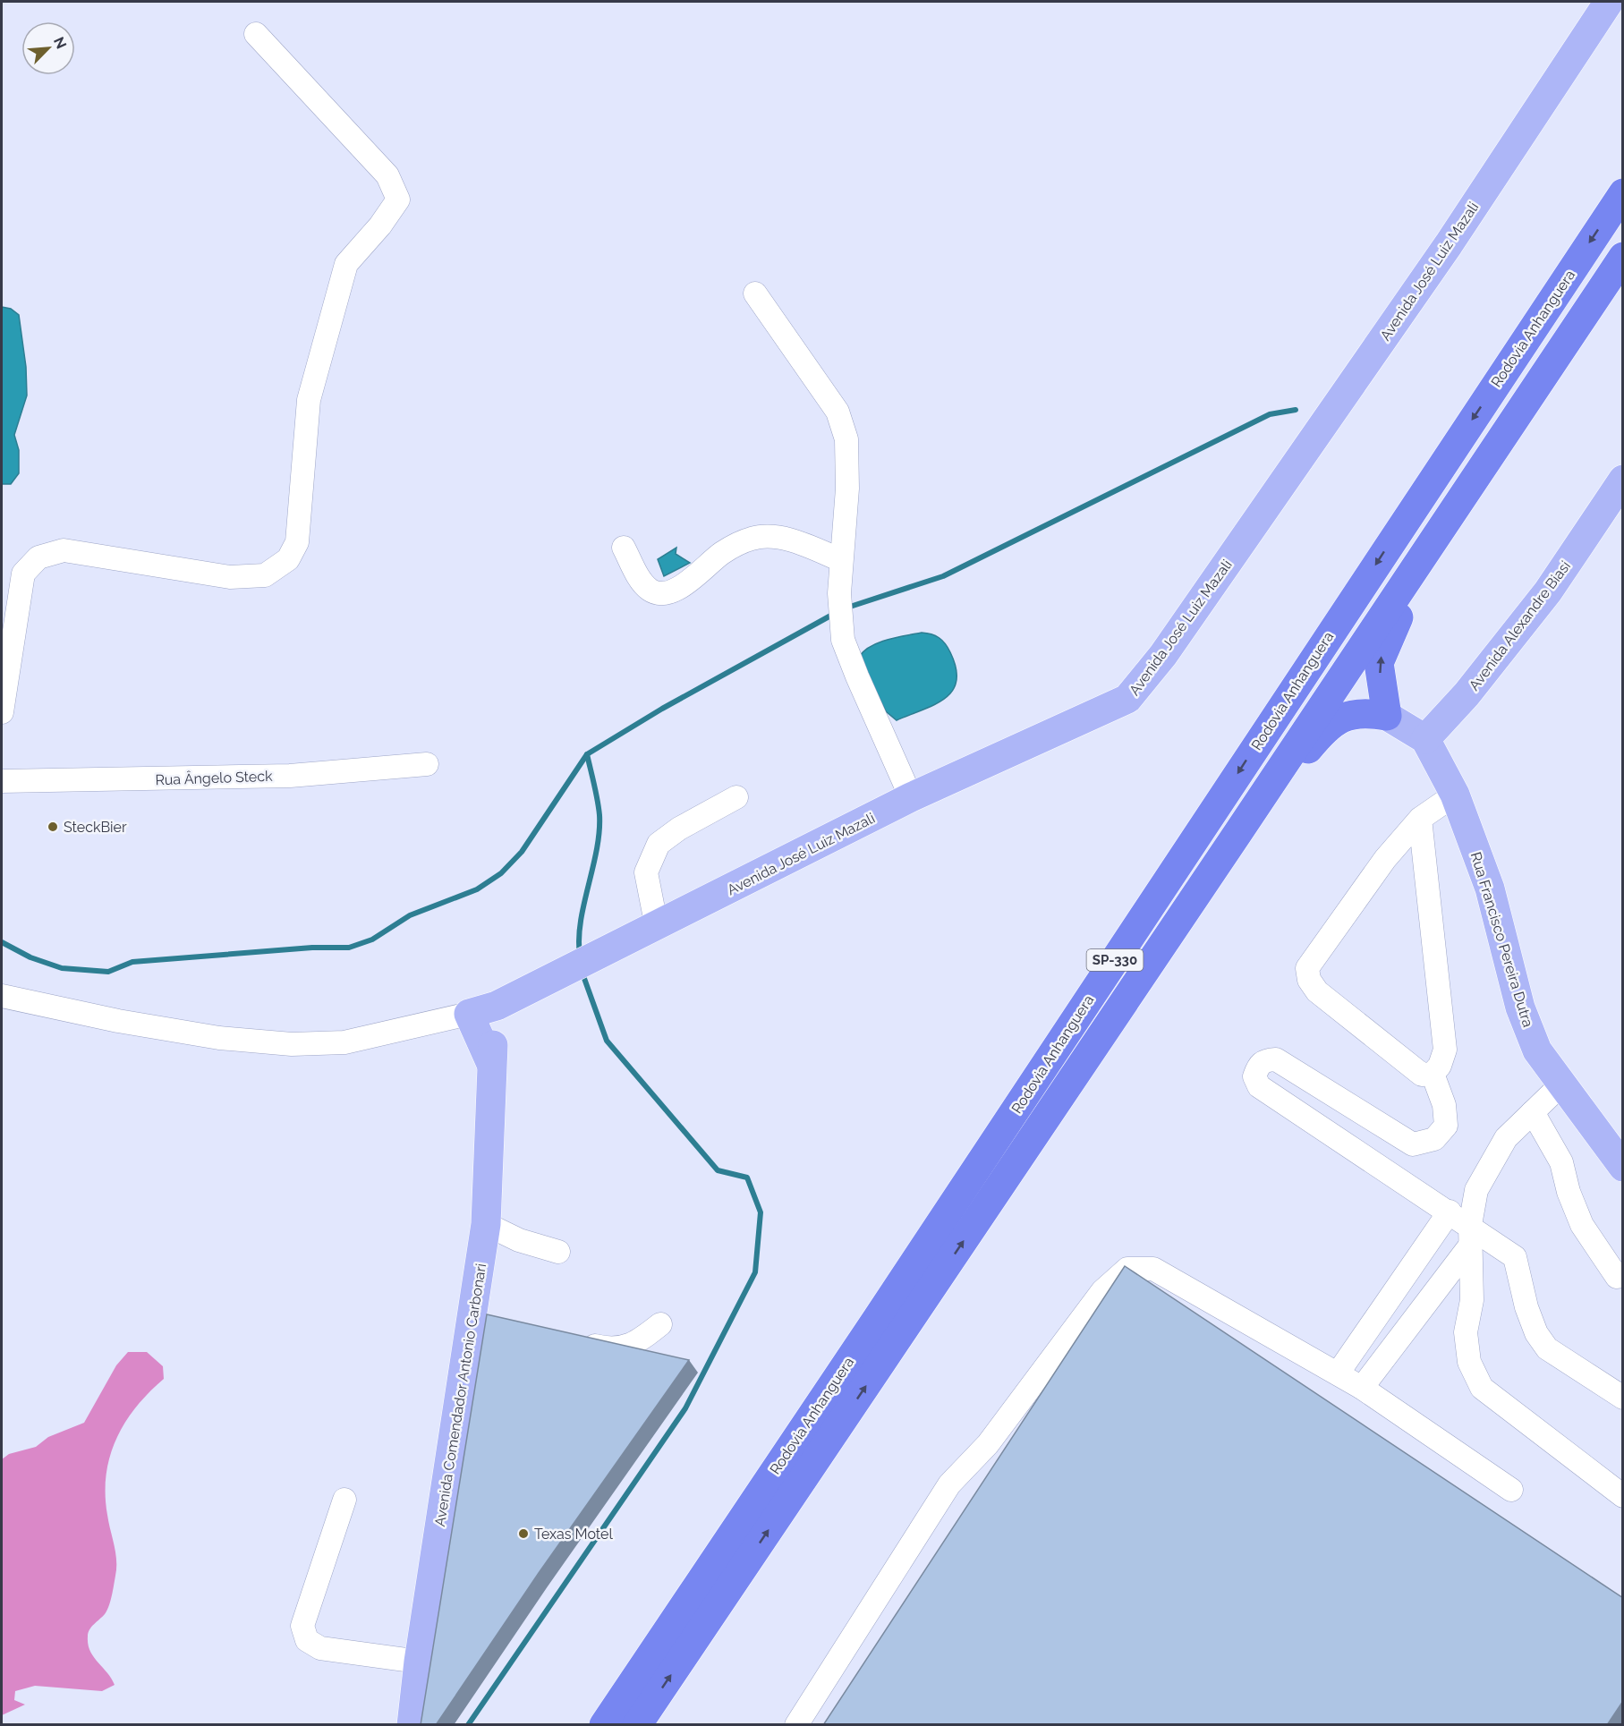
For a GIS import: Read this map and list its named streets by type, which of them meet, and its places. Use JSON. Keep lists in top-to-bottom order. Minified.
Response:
{"streets":{"highway":["Rodovia Anhanguera","SP-330"],"main road":["Avenida José Luiz Mazali","Avenida Alexandre Biasi","Rua Francisco Pereira Dutra","Avenida Comendador Antonio Carbonari"],"street":["Rua Ângelo Steck"]},"crossings":[["Avenida José Luiz Mazali","Avenida Comendador Antonio Carbonari"],["Avenida Alexandre Biasi","Rua Francisco Pereira Dutra"]],"places":["SteckBier","Texas Motel"],"north":"top right"}
